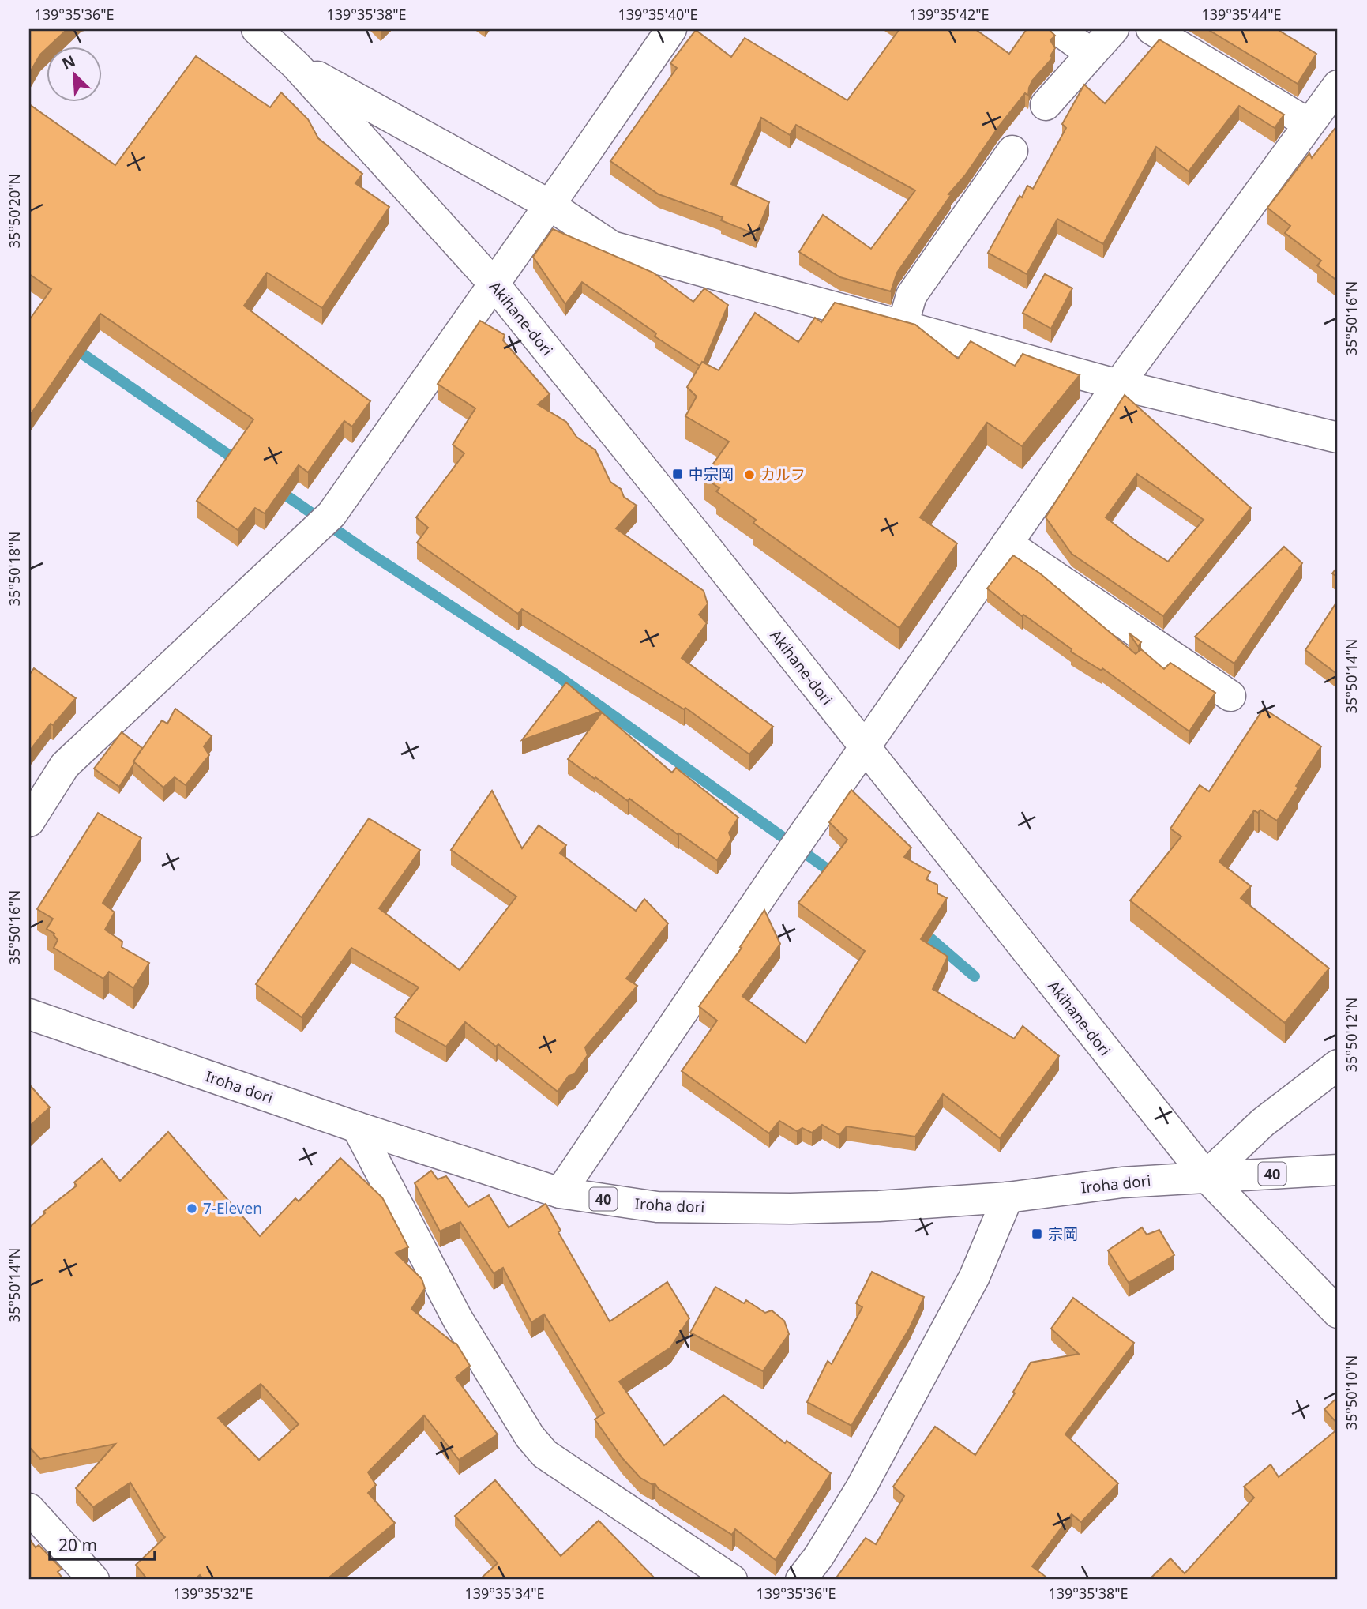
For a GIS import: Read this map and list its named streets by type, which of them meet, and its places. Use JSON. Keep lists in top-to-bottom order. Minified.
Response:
{"streets":{"street":["Akihane-dori","Iroha dori","40"]},"crossings":[["Akihane-dori","Iroha dori"]],"places":{"transit":["中宗岡","宗岡"],"other":["カルフ","7-Eleven"]},"scale_bar":"20 m","north":"top left","coordinates":["139°35'36\"E","139°35'38\"E","139°35'40\"E","139°35'42\"E","139°35'44\"E","35°50'20\"N","35°50'16\"N","35°50'18\"N","35°50'14\"N","35°50'12\"N","35°50'10\"N","139°35'32\"E","139°35'34\"E"]}
